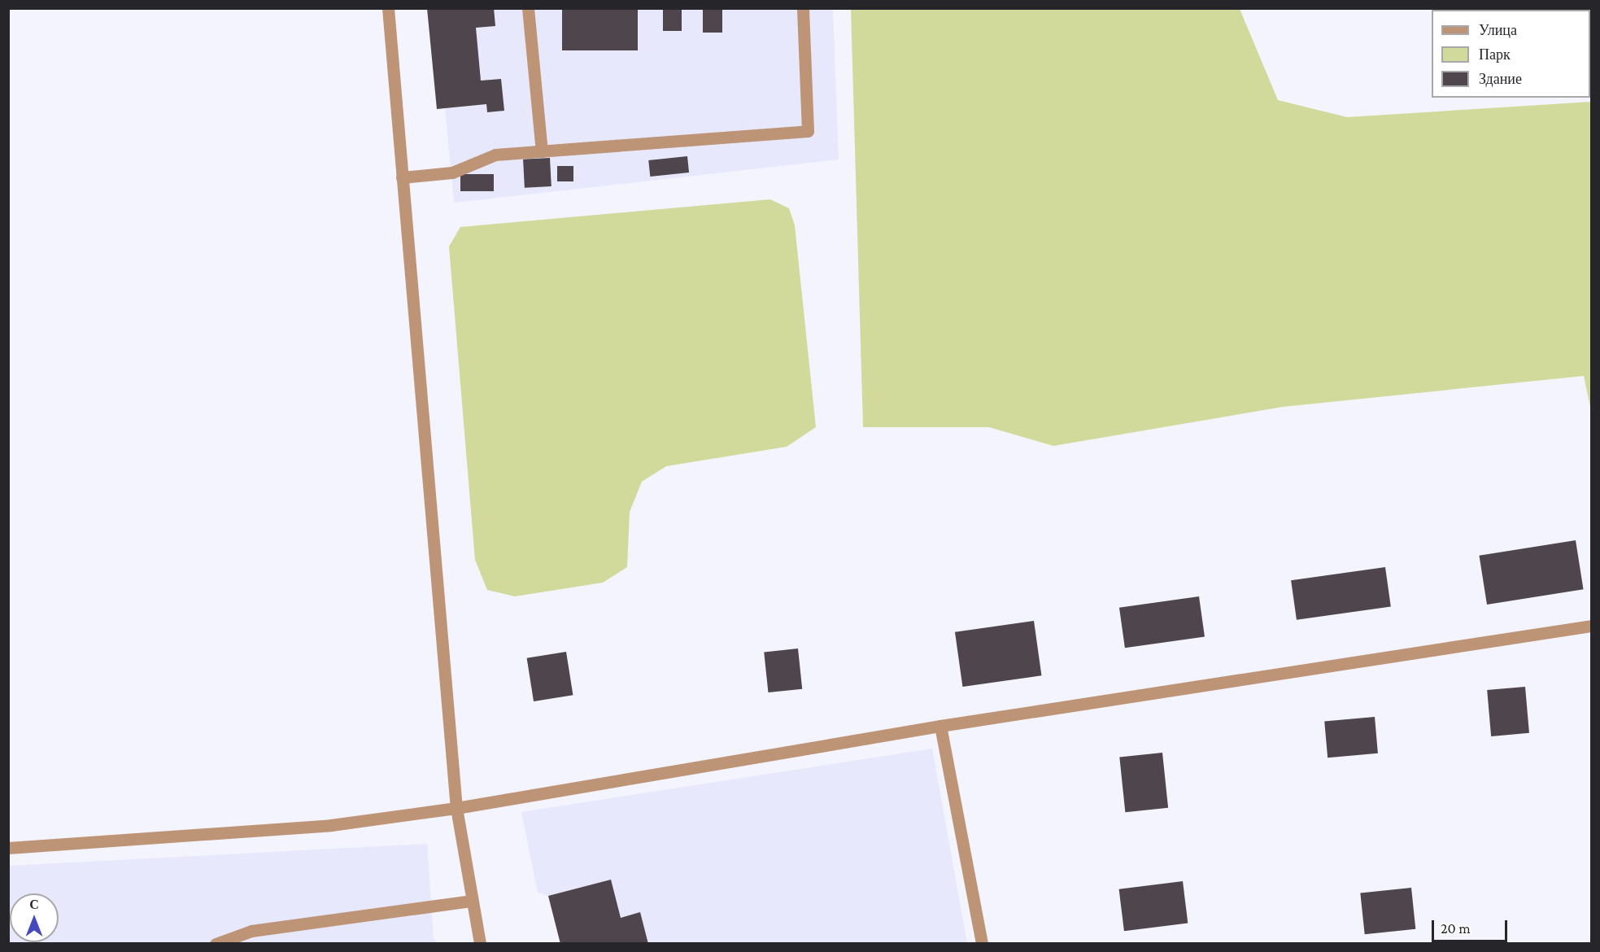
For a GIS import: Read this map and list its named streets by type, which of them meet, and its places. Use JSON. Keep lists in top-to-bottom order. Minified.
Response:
{"legend":["Улица","Парк","Здание"],"scale_bar":"20 m","north":"top"}
